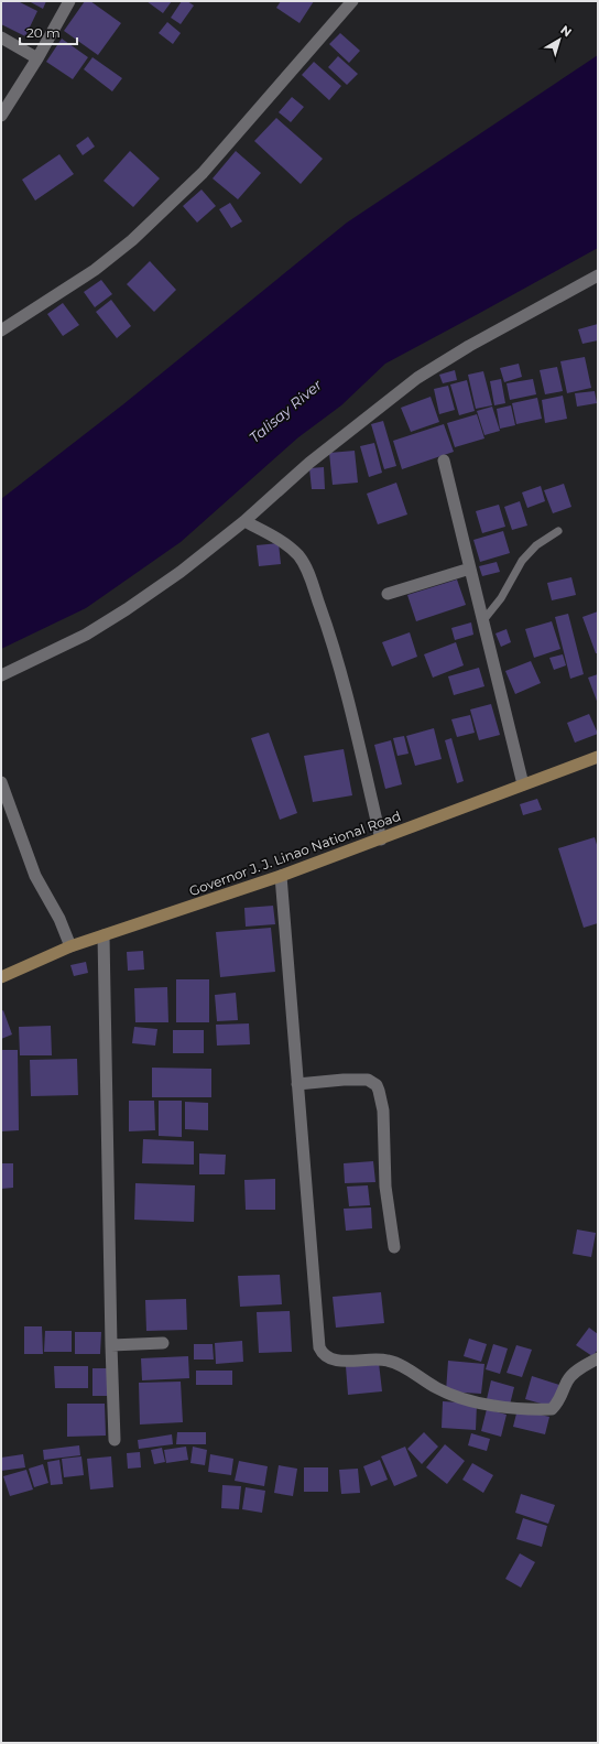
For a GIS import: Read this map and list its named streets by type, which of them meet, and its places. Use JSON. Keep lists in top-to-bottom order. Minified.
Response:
{"streets":{"main road":["Governor J. J. Linao National Road"]},"water":["Talisay River"],"scale_bar":"20 m","north":"top right"}
